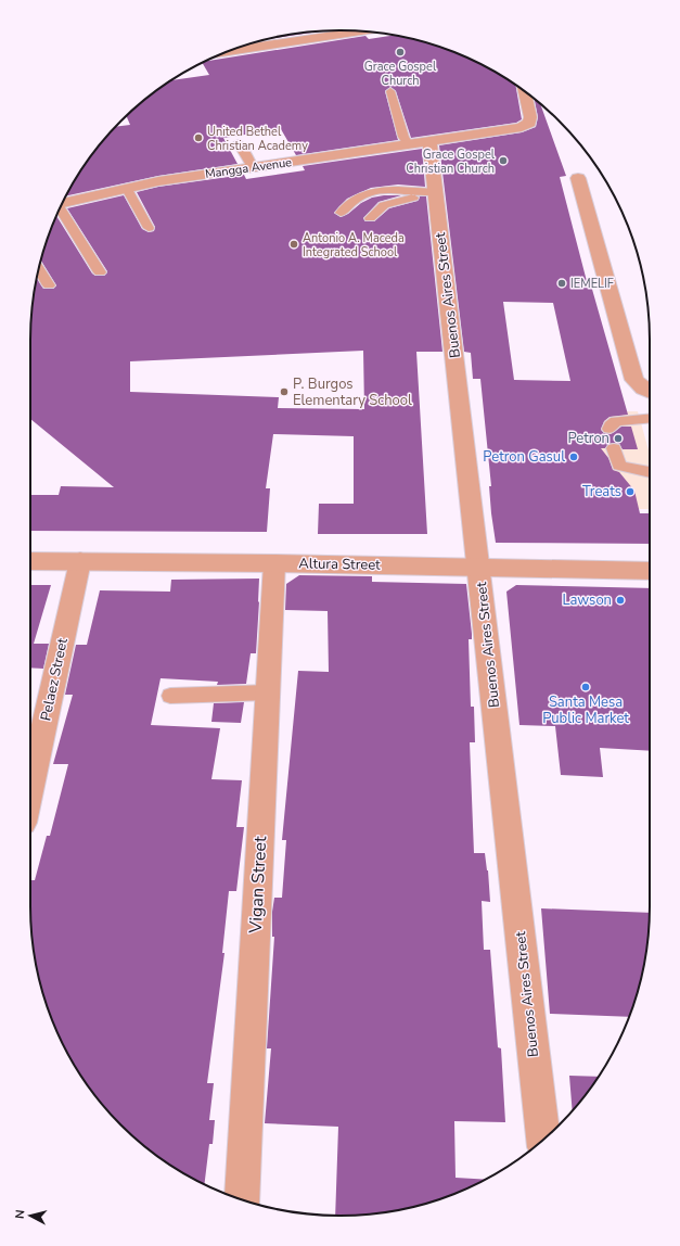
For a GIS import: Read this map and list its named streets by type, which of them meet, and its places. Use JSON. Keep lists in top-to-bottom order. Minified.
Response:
{"streets":{"street":["Mangga Avenue","Buenos Aires Street","Altura Street","Pelaez Street","Vigan Street"]},"crossings":[["Mangga Avenue","Buenos Aires Street"],["Buenos Aires Street","Altura Street"],["Altura Street","Pelaez Street"],["Altura Street","Vigan Street"]],"places":["Grace Gospel Church","United Bethel Christian Academy","Grace Gospel Christian Church","Antonio A. Maceda Integrated School","IEMELIF","P. Burgos Elementary School","Petron","Petron Gasul","Treats","Lawson","Santa Mesa Public Market"],"north":"left"}
